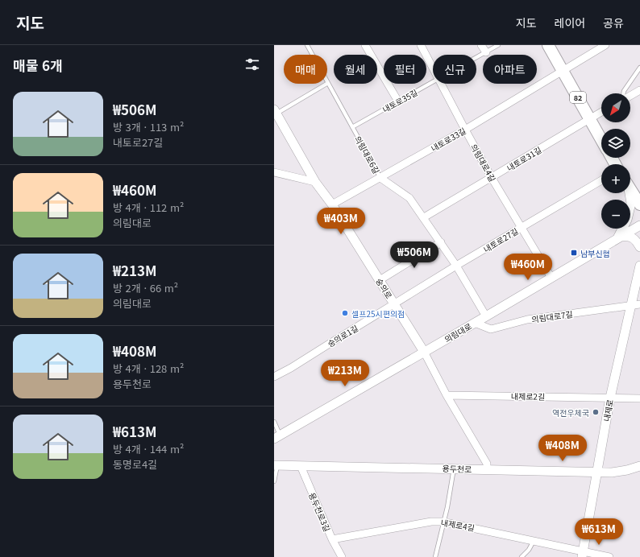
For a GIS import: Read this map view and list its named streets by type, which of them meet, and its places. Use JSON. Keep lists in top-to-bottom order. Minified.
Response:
{"streets":{"main road":["82"],"street":["내토로33길","의림대로6길","내토로31길","의림대로4길","내토로27길","숭의로","의림대로7길","의림대로","숭의로1길","내제로2길","내제로","용두천로","용두천로3길","내제로4길"],"lane":["내토로35길"]},"crossings":[["82","내토로33길"],["82","내토로31길"],["내토로35길","의림대로6길"],["내토로33길","의림대로6길"],["내토로33길","의림대로4길"],["내토로33길","숭의로"],["의림대로6길","내토로31길"],["의림대로6길","내토로27길"],["의림대로6길","의림대로"],["내토로31길","의림대로4길"],["의림대로4길","내토로27길"],["의림대로4길","의림대로"],["내토로27길","숭의로"],["내토로27길","숭의로1길"],["숭의로","의림대로"],["숭의로","숭의로1길"],["숭의로","내제로2길"],["숭의로","용두천로"],["의림대로7길","의림대로"],["의림대로7길","내제로"],["내제로2길","내제로"],["내제로","용두천로"],["내제로","내제로4길"],["용두천로","용두천로3길"],["용두천로3길","내제로4길"]],"places":{"transit":["남부신협"],"other":["셀프25시편의점","역전우체국"]},"north":"bottom left","page":{"header":"지도","nav":["지도","레이어","공유"],"heading":"매물 6개","chip":["매매","월세","필터","신규","아파트"],"list":[{"name":"₩506M","note":"방 3개 · 113 m² · 내토로27길"},{"name":"₩460M","note":"방 4개 · 112 m² · 의림대로"},{"name":"₩213M","note":"방 2개 · 66 m² · 의림대로"},{"name":"₩408M","note":"방 4개 · 128 m² · 용두천로"},{"name":"₩613M","note":"방 4개 · 144 m² · 동명로4길"}],"map_buttons":["+","−"],"price":["₩403M","₩506M","₩460M","₩213M","₩408M","₩613M"]}}
